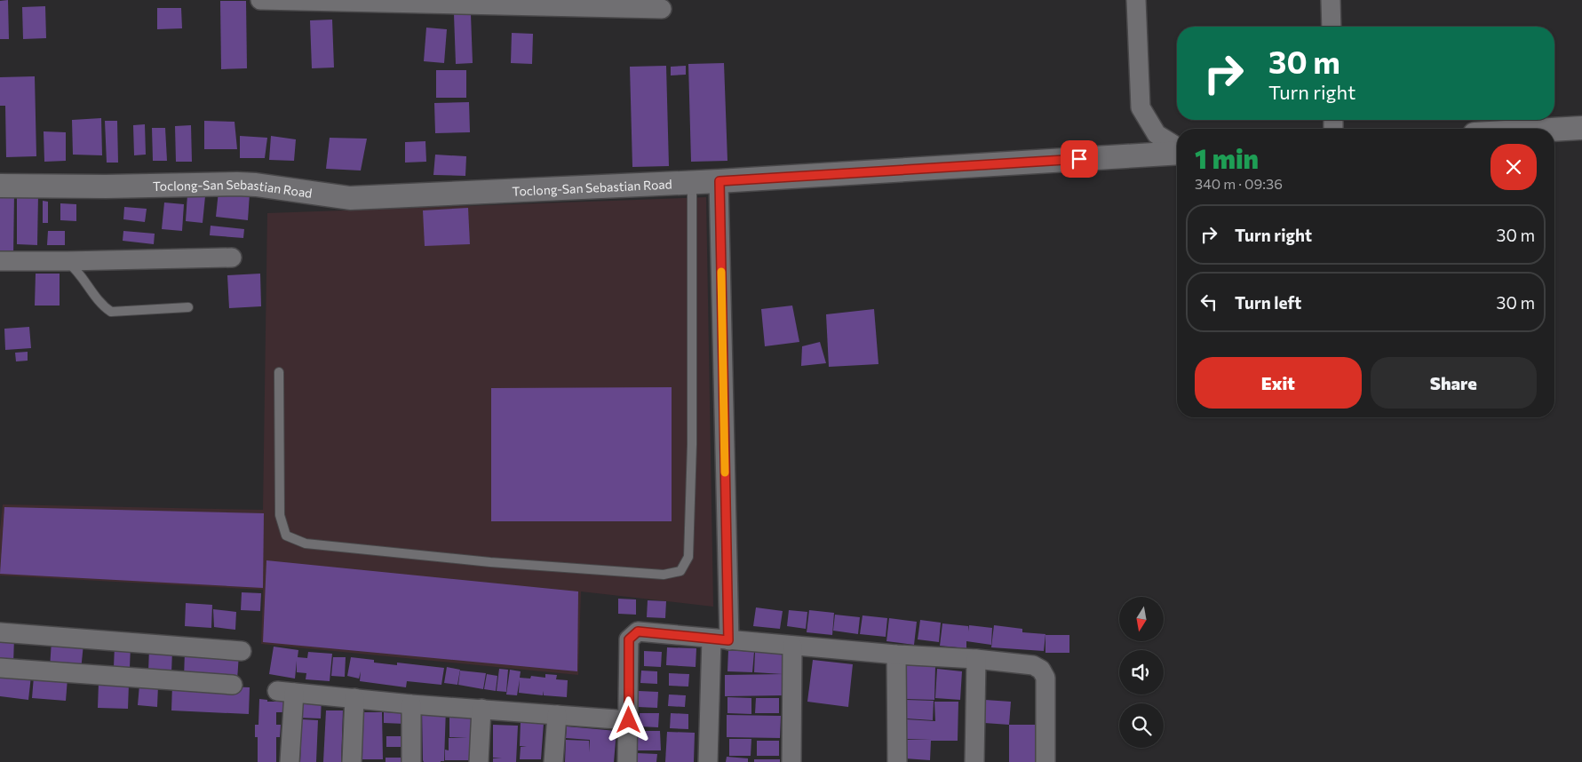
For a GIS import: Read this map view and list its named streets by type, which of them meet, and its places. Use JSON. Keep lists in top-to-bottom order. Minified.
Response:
{"streets":{"street":["Toclong-San Sebastian Road"]},"north":"bottom","page":{"turn":["30 m","Turn right"],"heading":["1 min","340 m · 09:36"],"list":[{"name":"Turn right","value":"30 m"},{"name":"Turn left","value":"30 m"}],"buttons":["Exit","Share"]}}
